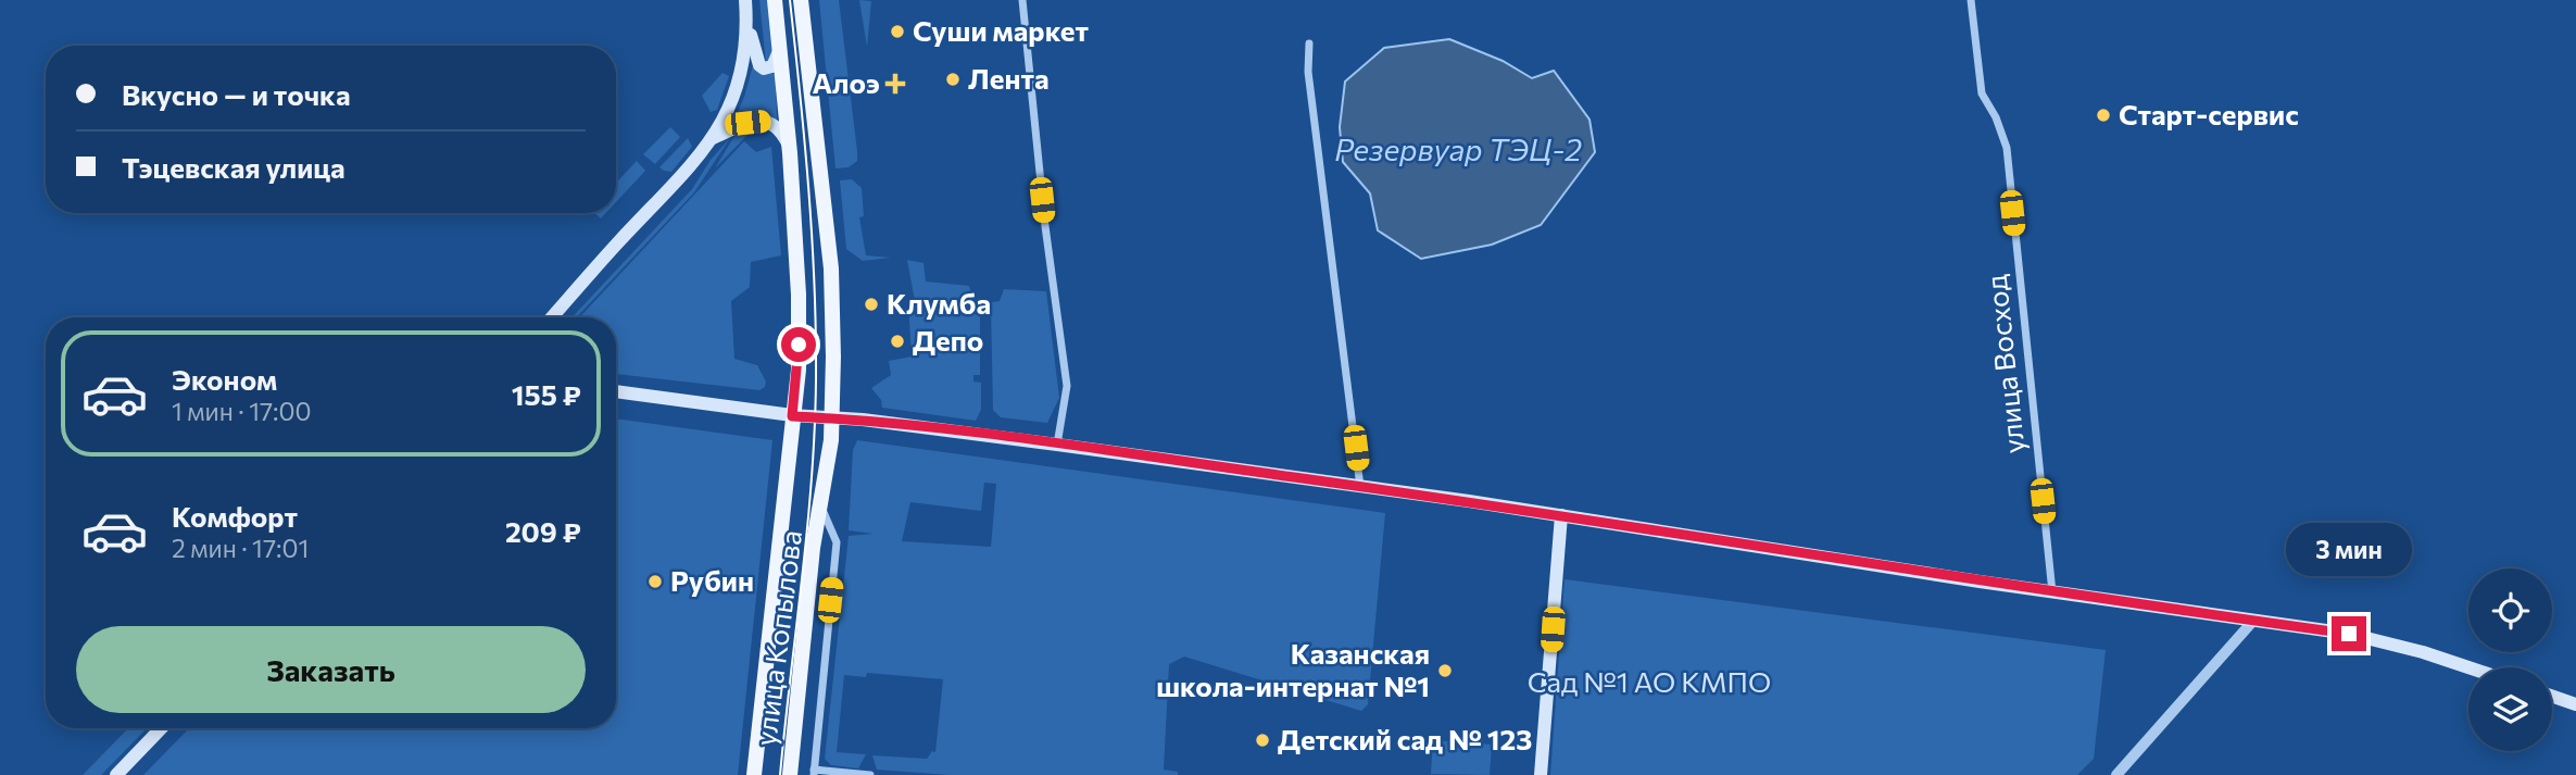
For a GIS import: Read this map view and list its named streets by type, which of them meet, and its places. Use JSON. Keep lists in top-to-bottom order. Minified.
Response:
{"streets":{"main road":["улица Копылова"],"street":["улица Восход"]},"water":["Резервуар ТЭЦ-2"],"parks":["Сад №1 АО КМПО"],"places":{"other":["Суши маркет","Лента","Старт-сервис","Клумба","Депо","Рубин","Казанская школа-интернат №1","Детский сад № 123"],"health":["Алоэ"]},"page":{"banner":["Вкусно — и точка","Тэцевская улица"],"list":[{"name":"Эконом","note":"1 мин · 17:00","value":"155 ₽"},{"name":"Комфорт","note":"2 мин · 17:01","value":"209 ₽"}],"bubble":"3 мин","buttons":"Заказать"}}
